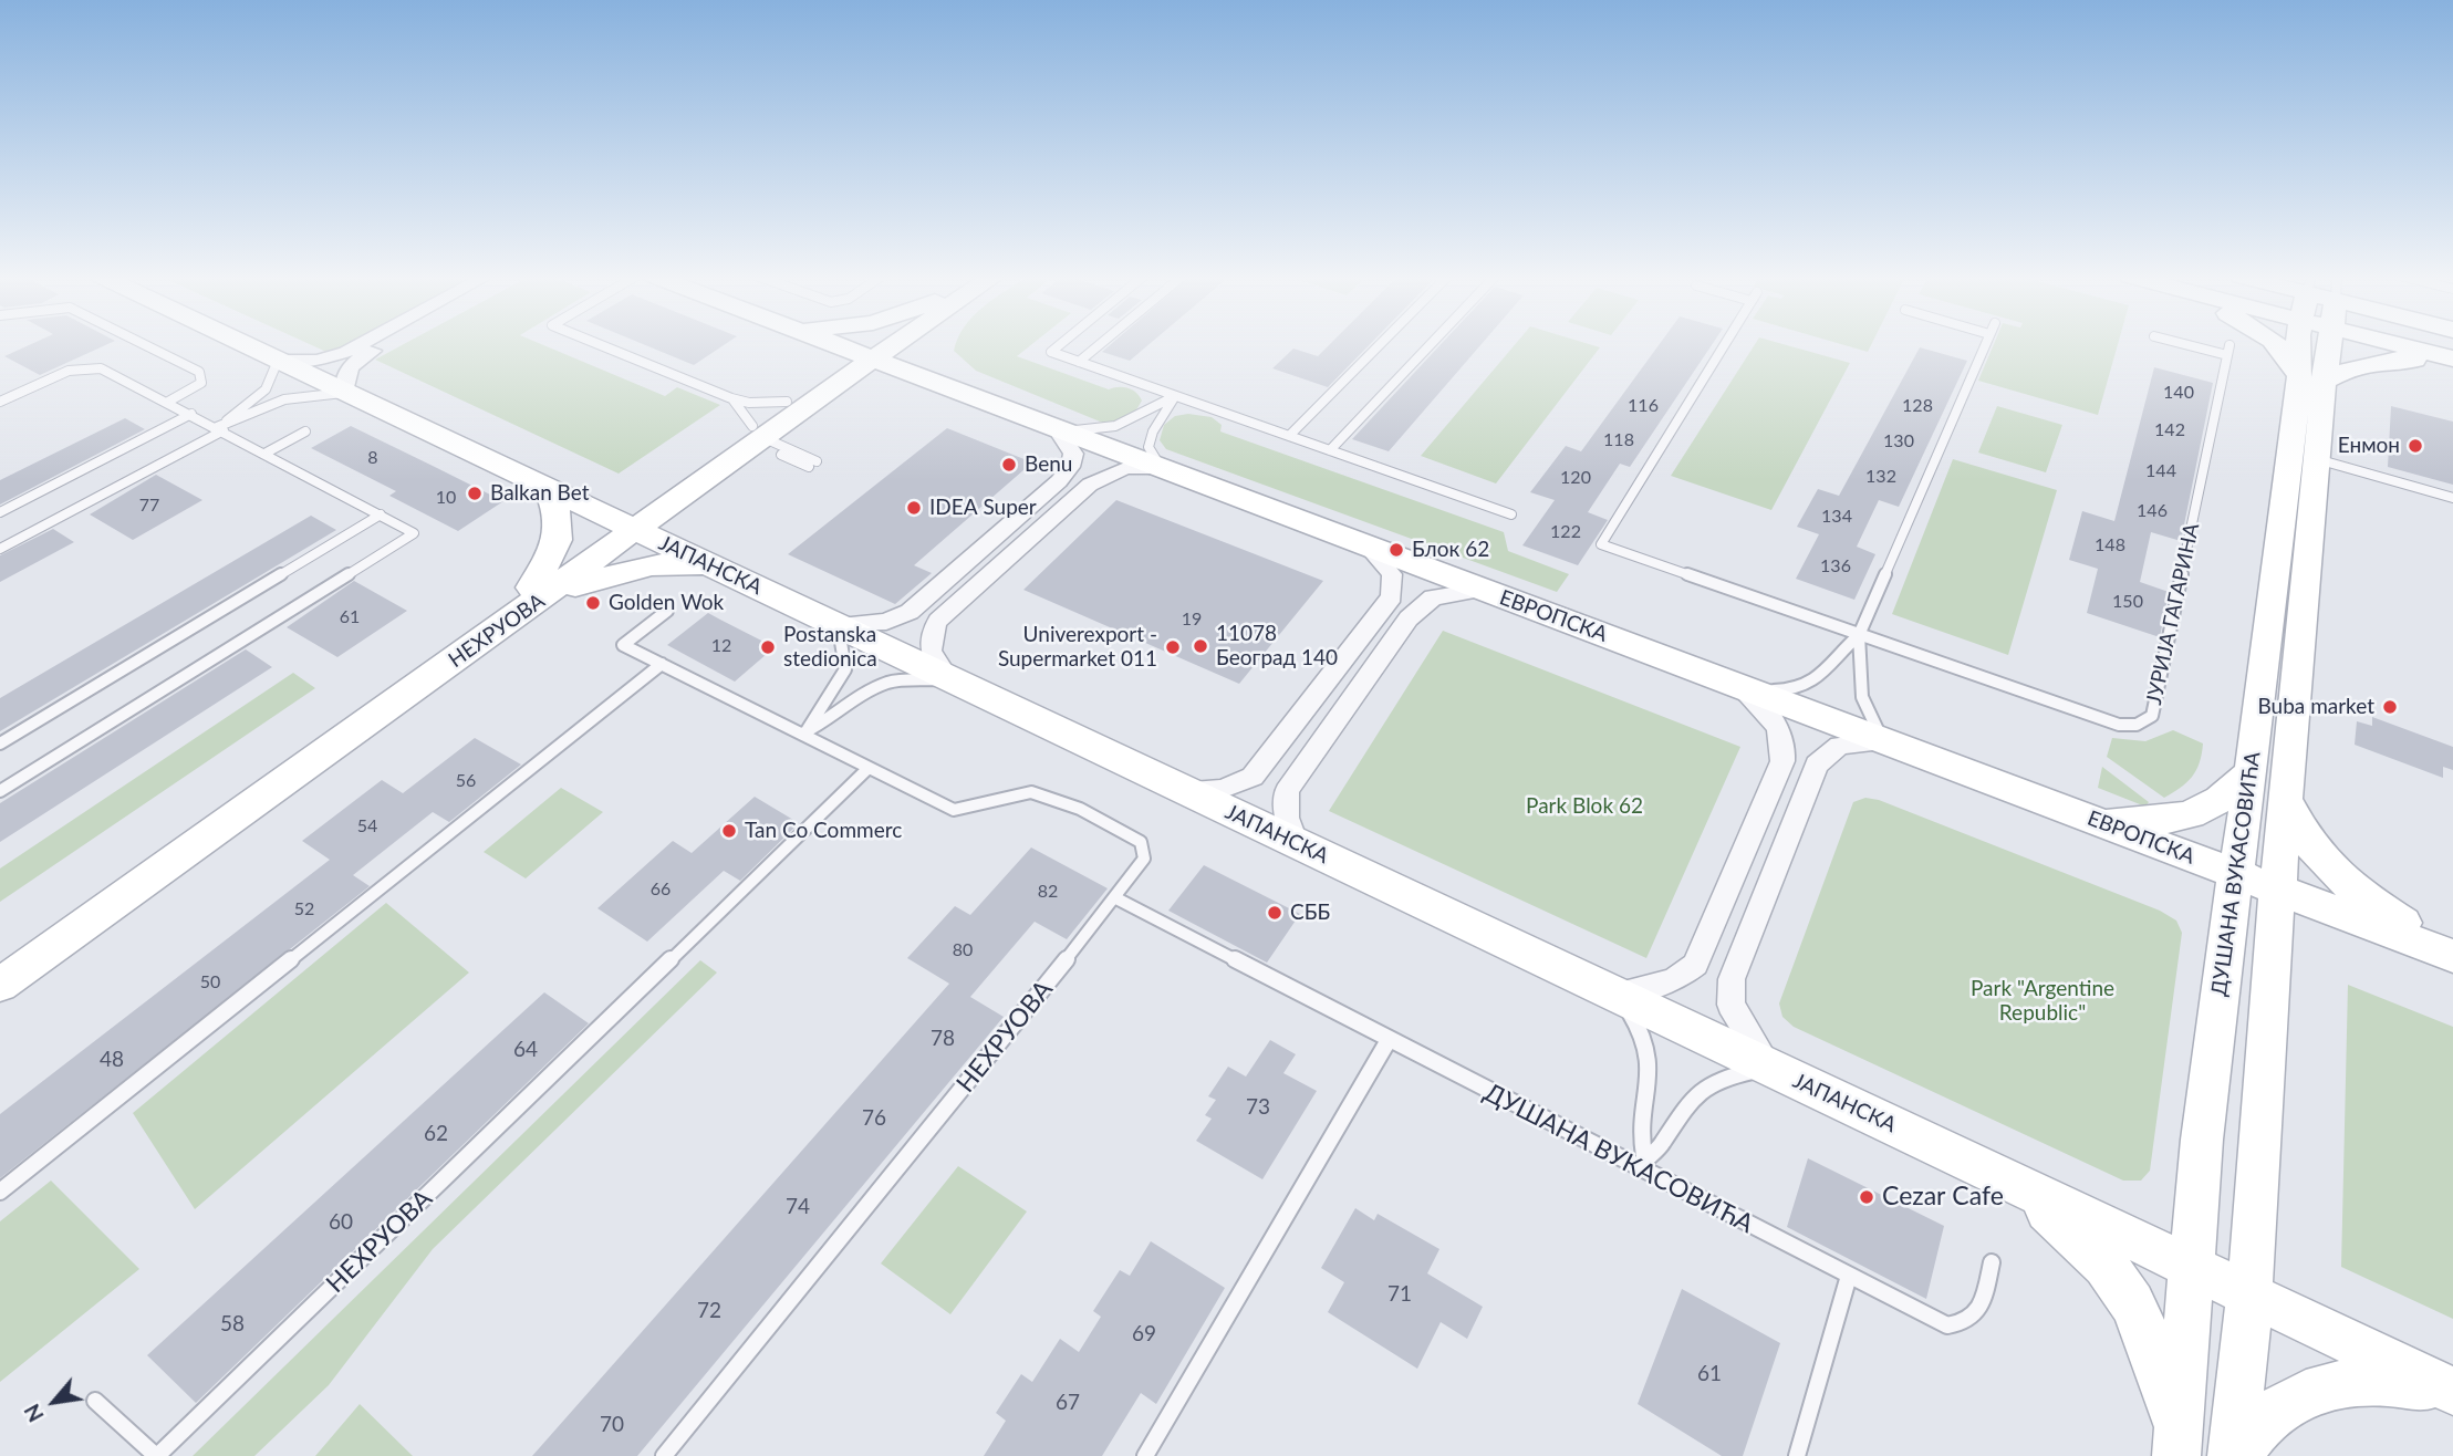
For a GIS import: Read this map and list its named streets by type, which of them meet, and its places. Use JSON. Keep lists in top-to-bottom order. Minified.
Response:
{"streets":{"street":["ЈАПАНСКА","ЕВРОПСКА","НЕХРУОВА","ДУШАНА ВУКАСОВИЋА"],"lane":["ЈУРИЈА ГАГАРИНА"]},"crossings":[["ЈАПАНСКА","НЕХРУОВА"],["ЈАПАНСКА","ДУШАНА ВУКАСОВИЋА"],["ЕВРОПСКА","НЕХРУОВА"],["ЕВРОПСКА","ДУШАНА ВУКАСОВИЋА"],["НЕХРУОВА","ДУШАНА ВУКАСОВИЋА"]],"parks":["Park Blok 62","Park \"Argentine Republic\""],"places":["Енмон","Benu","Balkan Bet","IDEA Super","Блок 62","Golden Wok","11078 Београд 140","Postanska stedionica","Univerexport - Supermarket 011","Buba market","Tan Co Commerc","СББ","Cezar Cafe"],"house_numbers":["140","116","128","142","118","130","8","144","132","120","10","77","146","134","122","148","136","150","61","19","12","56","54","66","82","52","80","50","78","64","48","73","76","62","74","60","71","72","58","69","61","67","70"],"north":"bottom left"}
